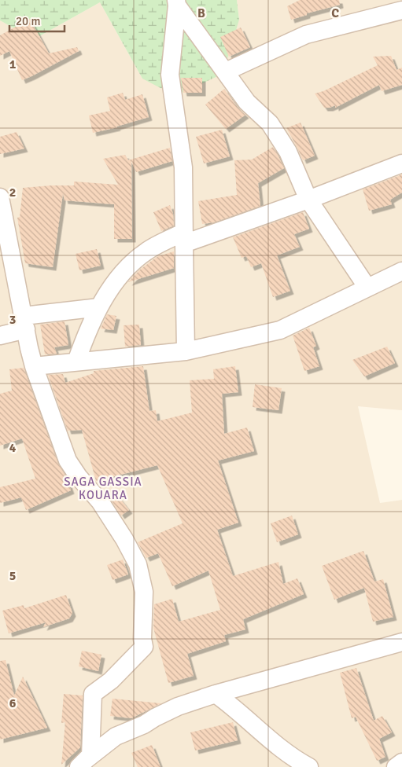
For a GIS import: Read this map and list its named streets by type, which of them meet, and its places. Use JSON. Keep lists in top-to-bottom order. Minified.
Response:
{"districts":["SAGA GASSIA KOUARA"],"scale_bar":"20 m","grid":{"columns":["B","C"],"rows":["1","2","3","4","5","6"]}}
